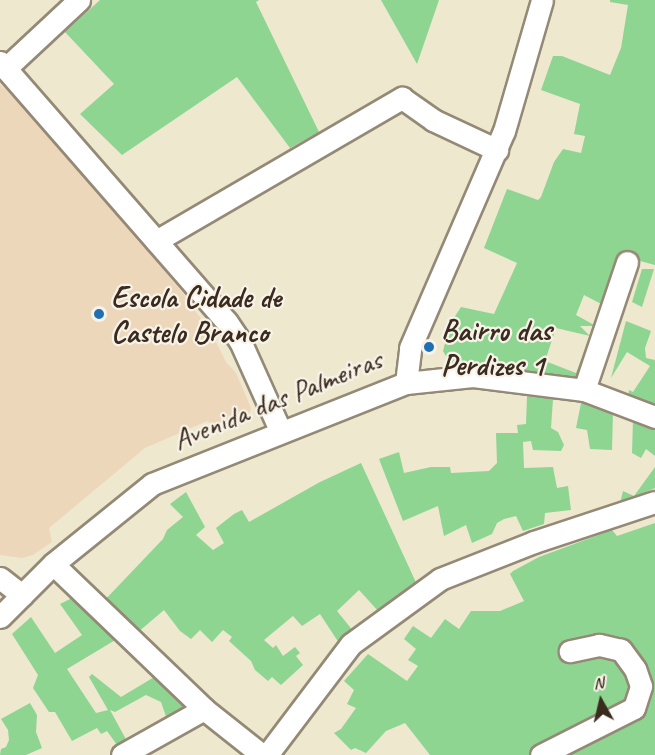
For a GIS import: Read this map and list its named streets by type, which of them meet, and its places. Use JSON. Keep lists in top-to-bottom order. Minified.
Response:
{"streets":{"street":["Avenida das Palmeiras"]},"places":["Escola Cidade de Castelo Branco","Bairro das Perdizes 1"],"north":"top"}
